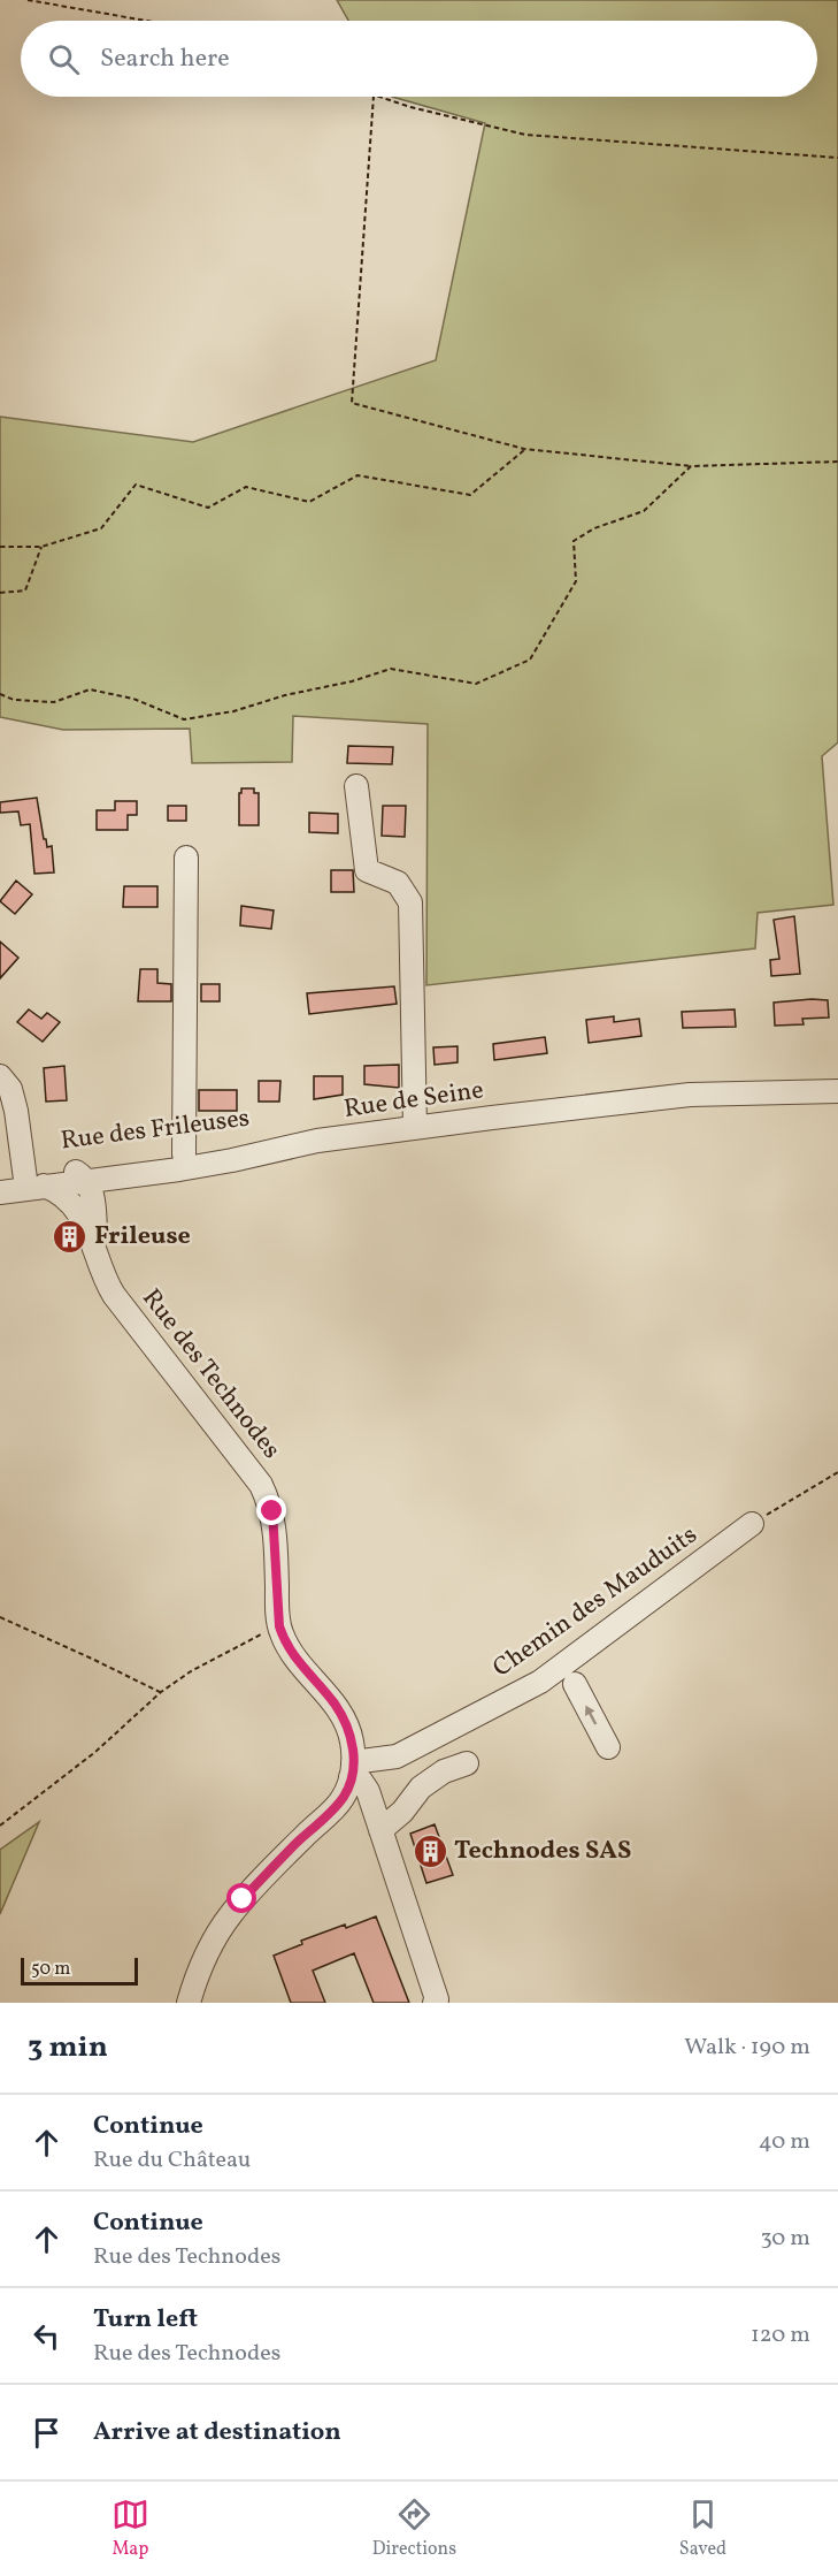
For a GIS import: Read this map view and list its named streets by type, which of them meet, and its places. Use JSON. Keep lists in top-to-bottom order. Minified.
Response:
{"streets":{"street":["Rue de Seine","Rue des Frileuses","Rue des Technodes","Chemin des Mauduits"]},"crossings":[["Rue de Seine","Rue des Frileuses"],["Rue de Seine","Rue des Technodes"],["Rue des Frileuses","Rue des Technodes"],["Rue des Technodes","Chemin des Mauduits"]],"places":{"building":["Frileuse","Technodes SAS"]},"scale_bar":"50 m","page":{"search":"Search here","scale":"50 m","heading":["3 min","Walk · 190 m"],"list":[["Continue","Rue du Château","40 m"],["Continue","Rue des Technodes","30 m"],["Turn left","Rue des Technodes","120 m"],"Arrive at destination"],"nav":["Map","Directions","Saved"]}}
